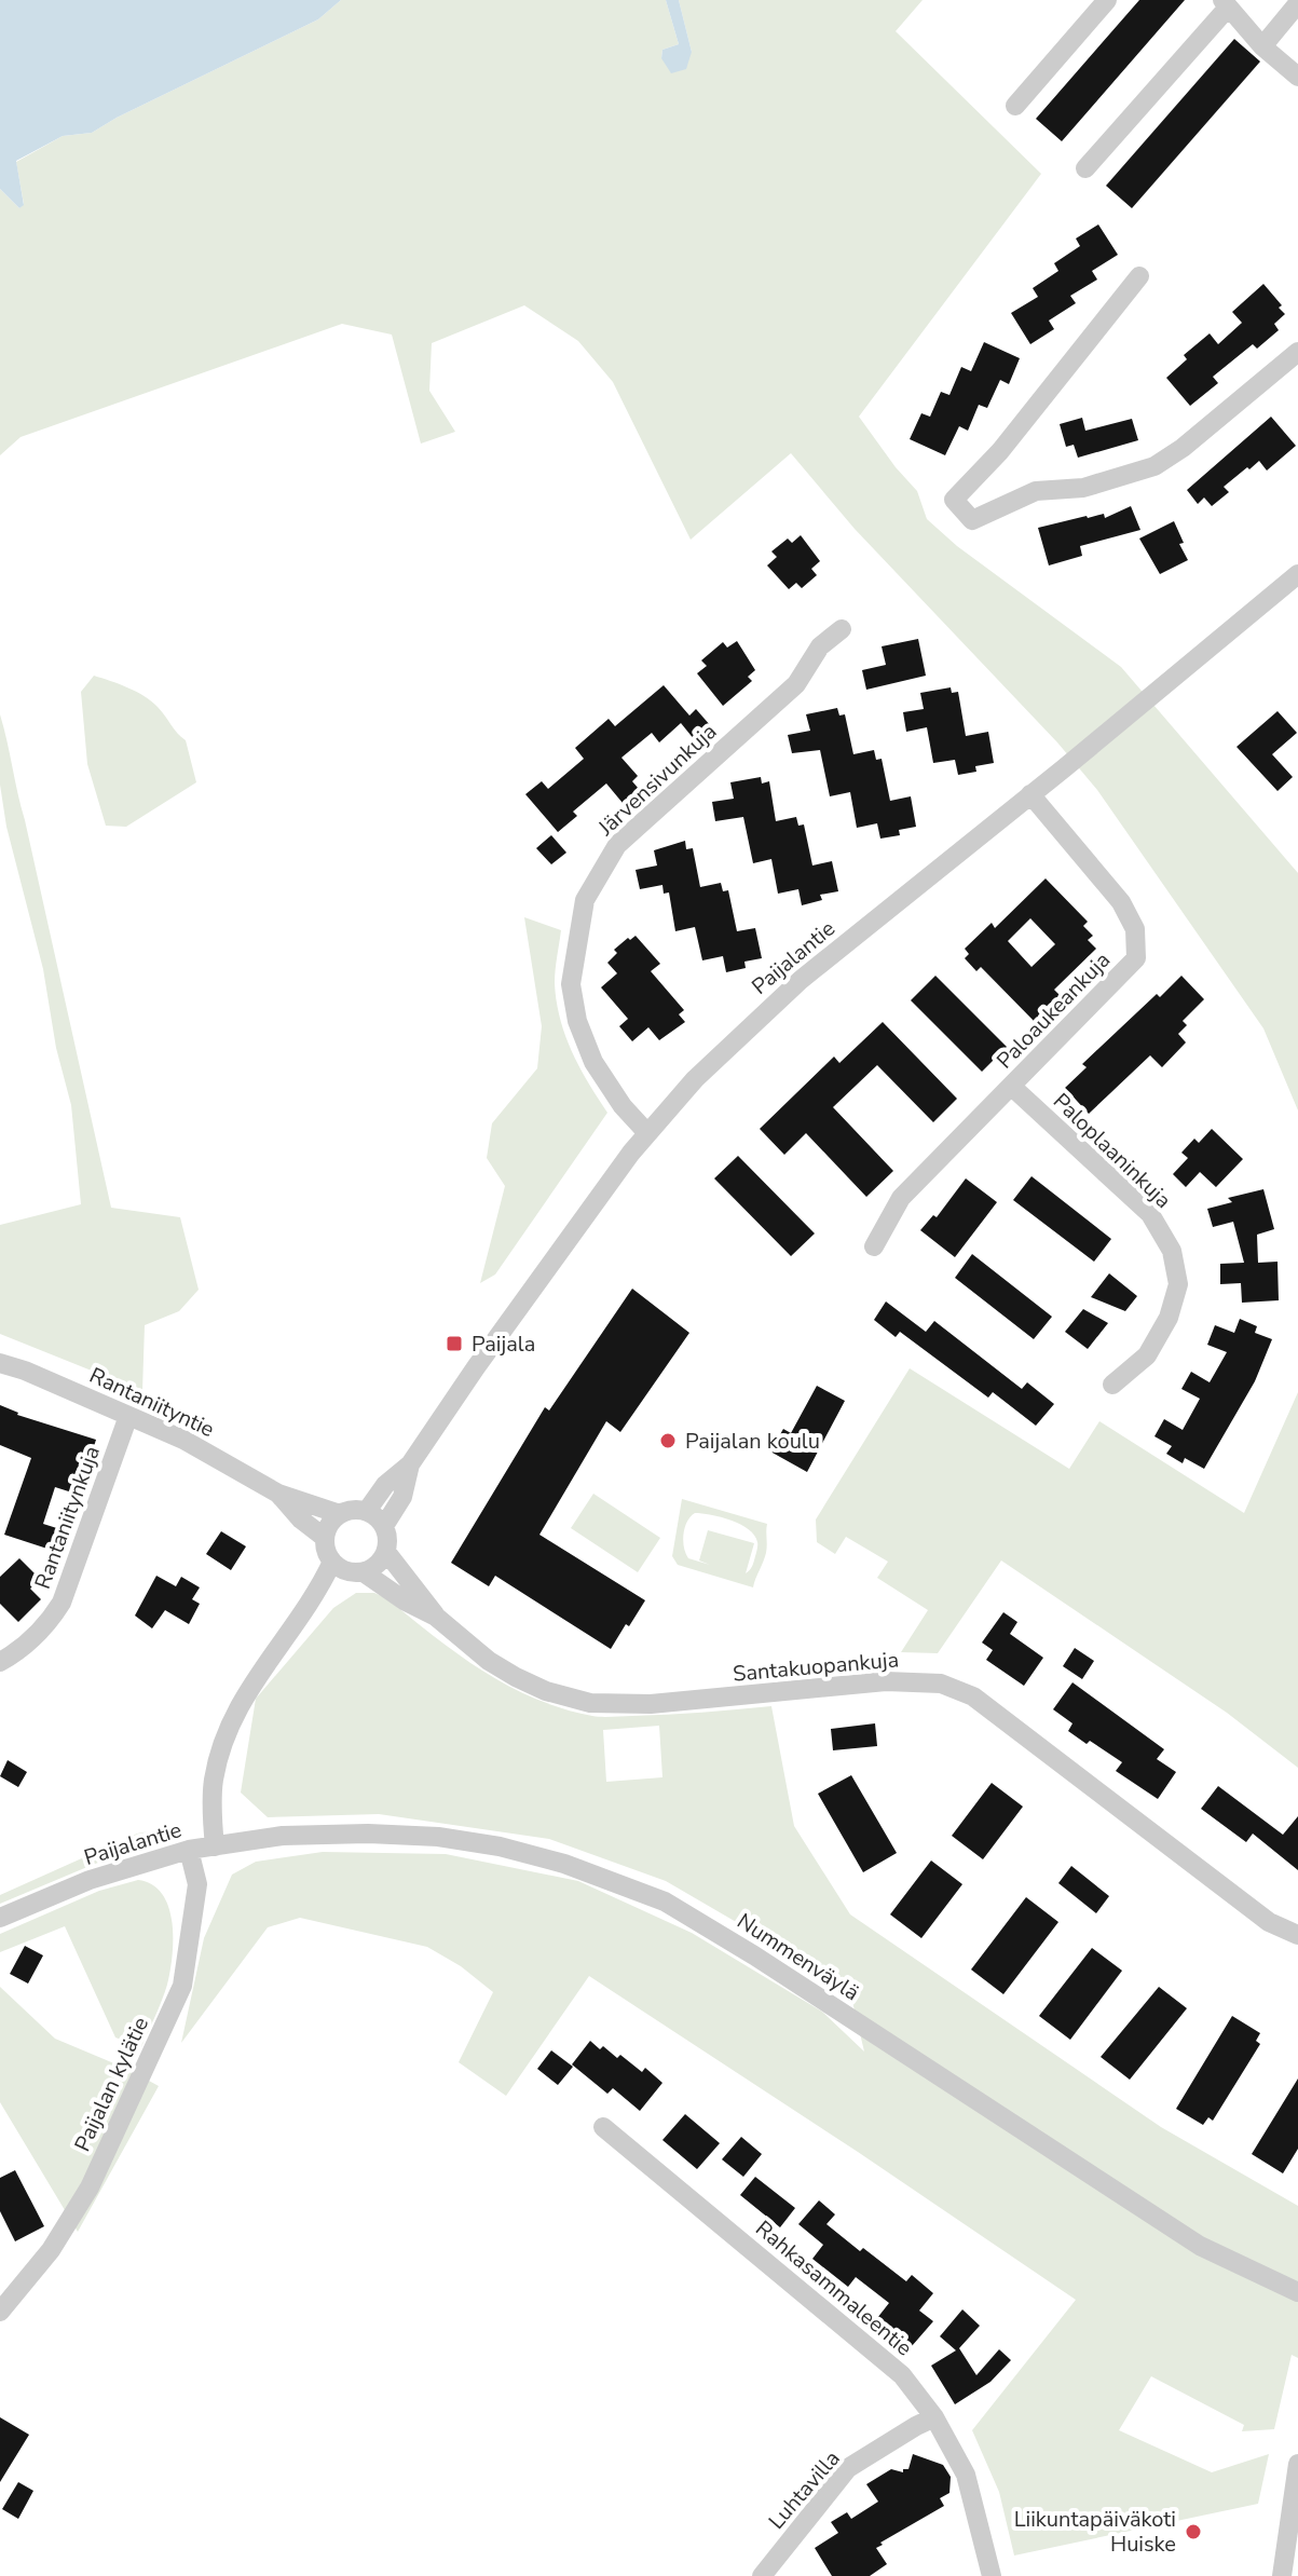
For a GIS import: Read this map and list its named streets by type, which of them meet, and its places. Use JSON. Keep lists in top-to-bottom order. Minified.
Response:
{"streets":{"street":["Järvensivunkuja","Paijalantie","Paloaukeankuja","Paloplaaninkuja","Rantaniityntie","Rantaniitynkuja","Santakuopankuja","Nummenväylä","Paijalan kylätie","Rahkasammaleentie","Luhtavilla"]},"crossings":[["Järvensivunkuja","Paijalantie"],["Paijalantie","Paloaukeankuja"],["Paijalantie","Rantaniityntie"],["Paijalantie","Santakuopankuja"],["Paijalantie","Nummenväylä"],["Paijalantie","Paijalan kylätie"],["Paloaukeankuja","Paloplaaninkuja"],["Rantaniityntie","Rantaniitynkuja"],["Rantaniityntie","Santakuopankuja"],["Rahkasammaleentie","Luhtavilla"]],"places":{"transit":["Paijala"],"other":["Paijalan koulu","Liikuntapäiväkoti Huiske"]}}
